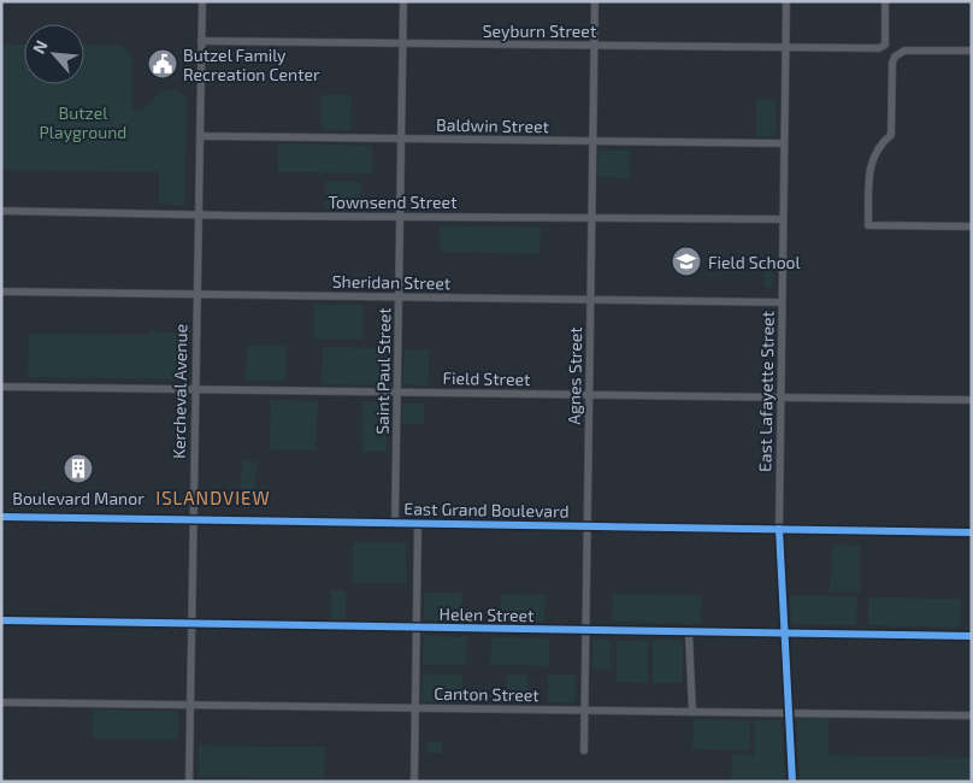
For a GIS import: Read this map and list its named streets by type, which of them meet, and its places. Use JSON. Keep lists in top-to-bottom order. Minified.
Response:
{"streets":{"main road":["East Grand Boulevard"],"street":["Seyburn Street","Baldwin Street","Townsend Street","Sheridan Street","Saint Paul Street","Agnes Street","Field Street","Kercheval Avenue","East Lafayette Street","Helen Street","Canton Street"]},"crossings":[["Seyburn Street","Saint Paul Street"],["Seyburn Street","Agnes Street"],["Seyburn Street","Kercheval Avenue"],["Seyburn Street","East Lafayette Street"],["Baldwin Street","Saint Paul Street"],["Baldwin Street","Agnes Street"],["Baldwin Street","Kercheval Avenue"],["Baldwin Street","East Lafayette Street"],["Townsend Street","Saint Paul Street"],["Townsend Street","Agnes Street"],["Townsend Street","Kercheval Avenue"],["Townsend Street","East Lafayette Street"],["Sheridan Street","Saint Paul Street"],["Sheridan Street","Agnes Street"],["Sheridan Street","Kercheval Avenue"],["Sheridan Street","East Lafayette Street"],["Saint Paul Street","Field Street"],["Saint Paul Street","East Grand Boulevard"],["Agnes Street","Field Street"],["Agnes Street","East Grand Boulevard"],["Agnes Street","Helen Street"],["Agnes Street","Canton Street"],["Field Street","Kercheval Avenue"],["Field Street","East Lafayette Street"],["Kercheval Avenue","East Grand Boulevard"],["Kercheval Avenue","Helen Street"],["Kercheval Avenue","Canton Street"],["East Lafayette Street","East Grand Boulevard"],["East Lafayette Street","Helen Street"],["East Lafayette Street","Canton Street"]],"districts":["ISLANDVIEW"],"parks":["Butzel Playground"],"places":{"public building":["Butzel Family Recreation Center"],"school or university":["Field School"],"building":["Boulevard Manor"]},"north":"top left"}
